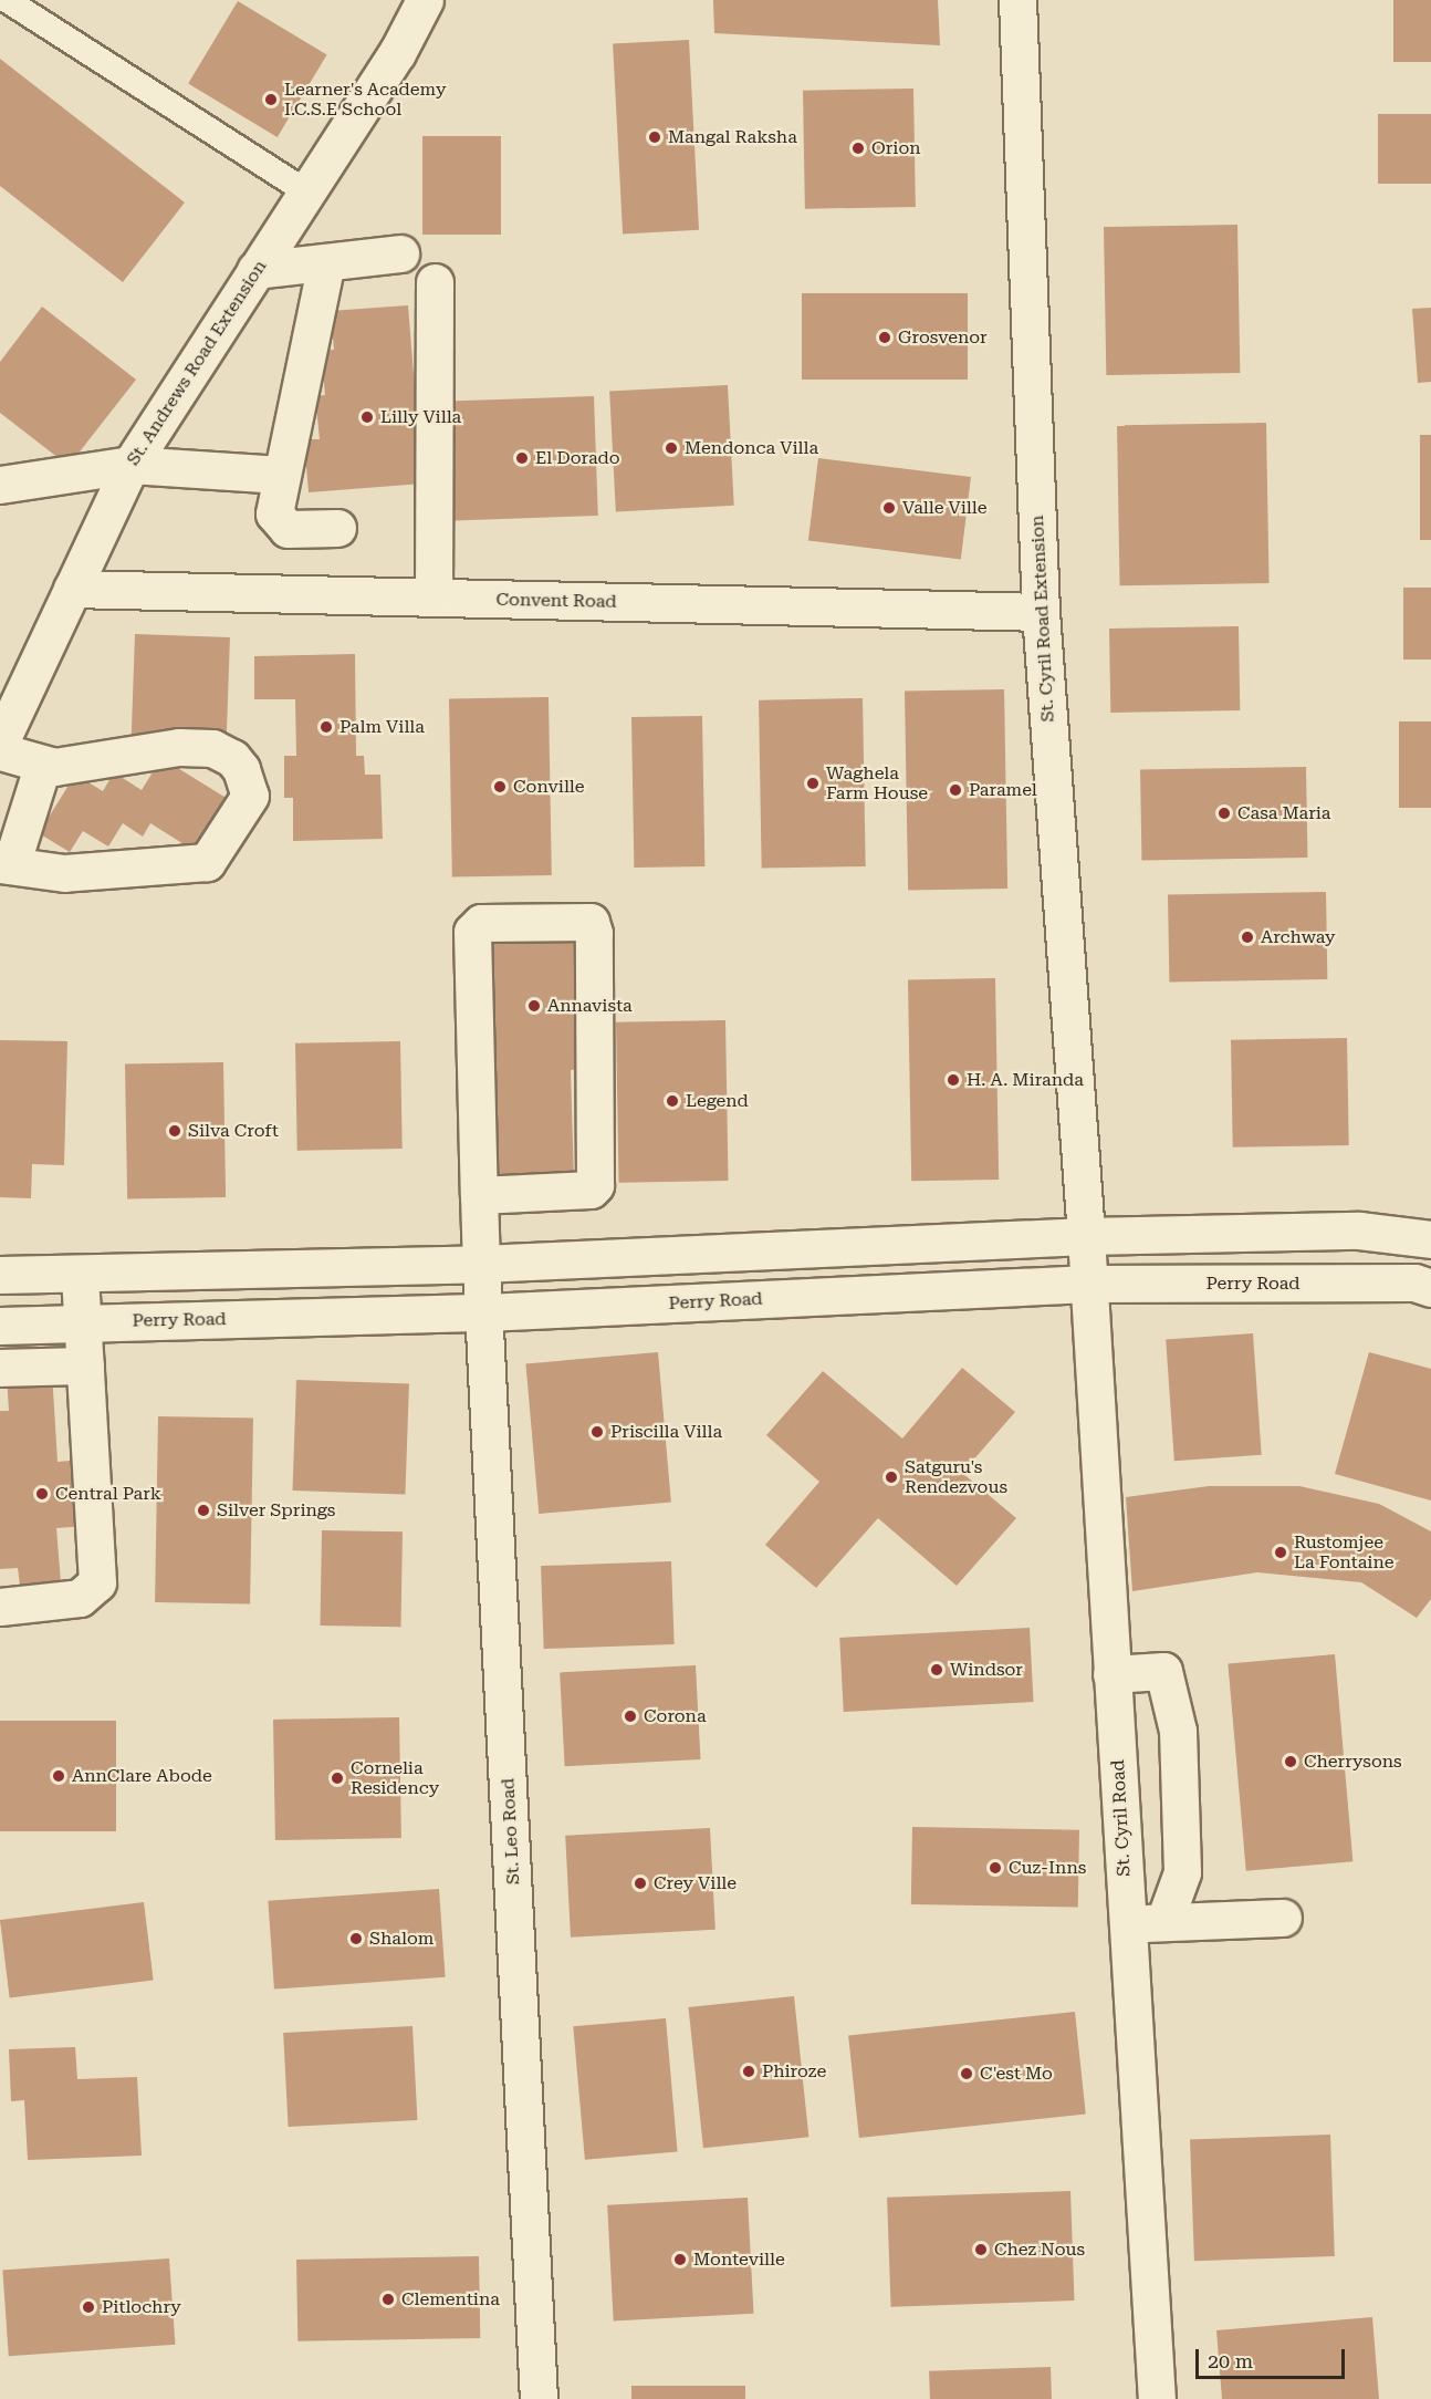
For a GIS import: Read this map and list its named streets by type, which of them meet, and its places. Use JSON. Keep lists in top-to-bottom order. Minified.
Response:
{"streets":{"street":["St. Andrews Road Extension","Convent Road","St. Cyril Road Extension","Perry Road","St. Cyril Road","St. Leo Road"]},"crossings":[["St. Andrews Road Extension","Convent Road"],["Convent Road","St. Cyril Road Extension"],["St. Cyril Road Extension","St. Cyril Road"],["Perry Road","St. Cyril Road"],["Perry Road","St. Leo Road"]],"places":["Learner's Academy I.C.S.E School","Mangal Raksha","Orion","Grosvenor","Lilly Villa","Mendonca Villa","El Dorado","Valle Ville","Palm Villa","Waghela Farm House","Conville","Paramel","Casa Maria","Archway","Annavista","H. A. Miranda","Legend","Silva Croft","Priscilla Villa","Satguru's Rendezvous","Central Park","Silver Springs","Rustomjee La Fontaine","Windsor","Corona","Cherrysons","AnnClare Abode","Cornelia Residency","Cuz-Inns","Crey Ville","Shalom","Phiroze","C'est Mo","Chez Nous","Monteville","Clementina","Pitlochry"],"scale_bar":"20 m"}
